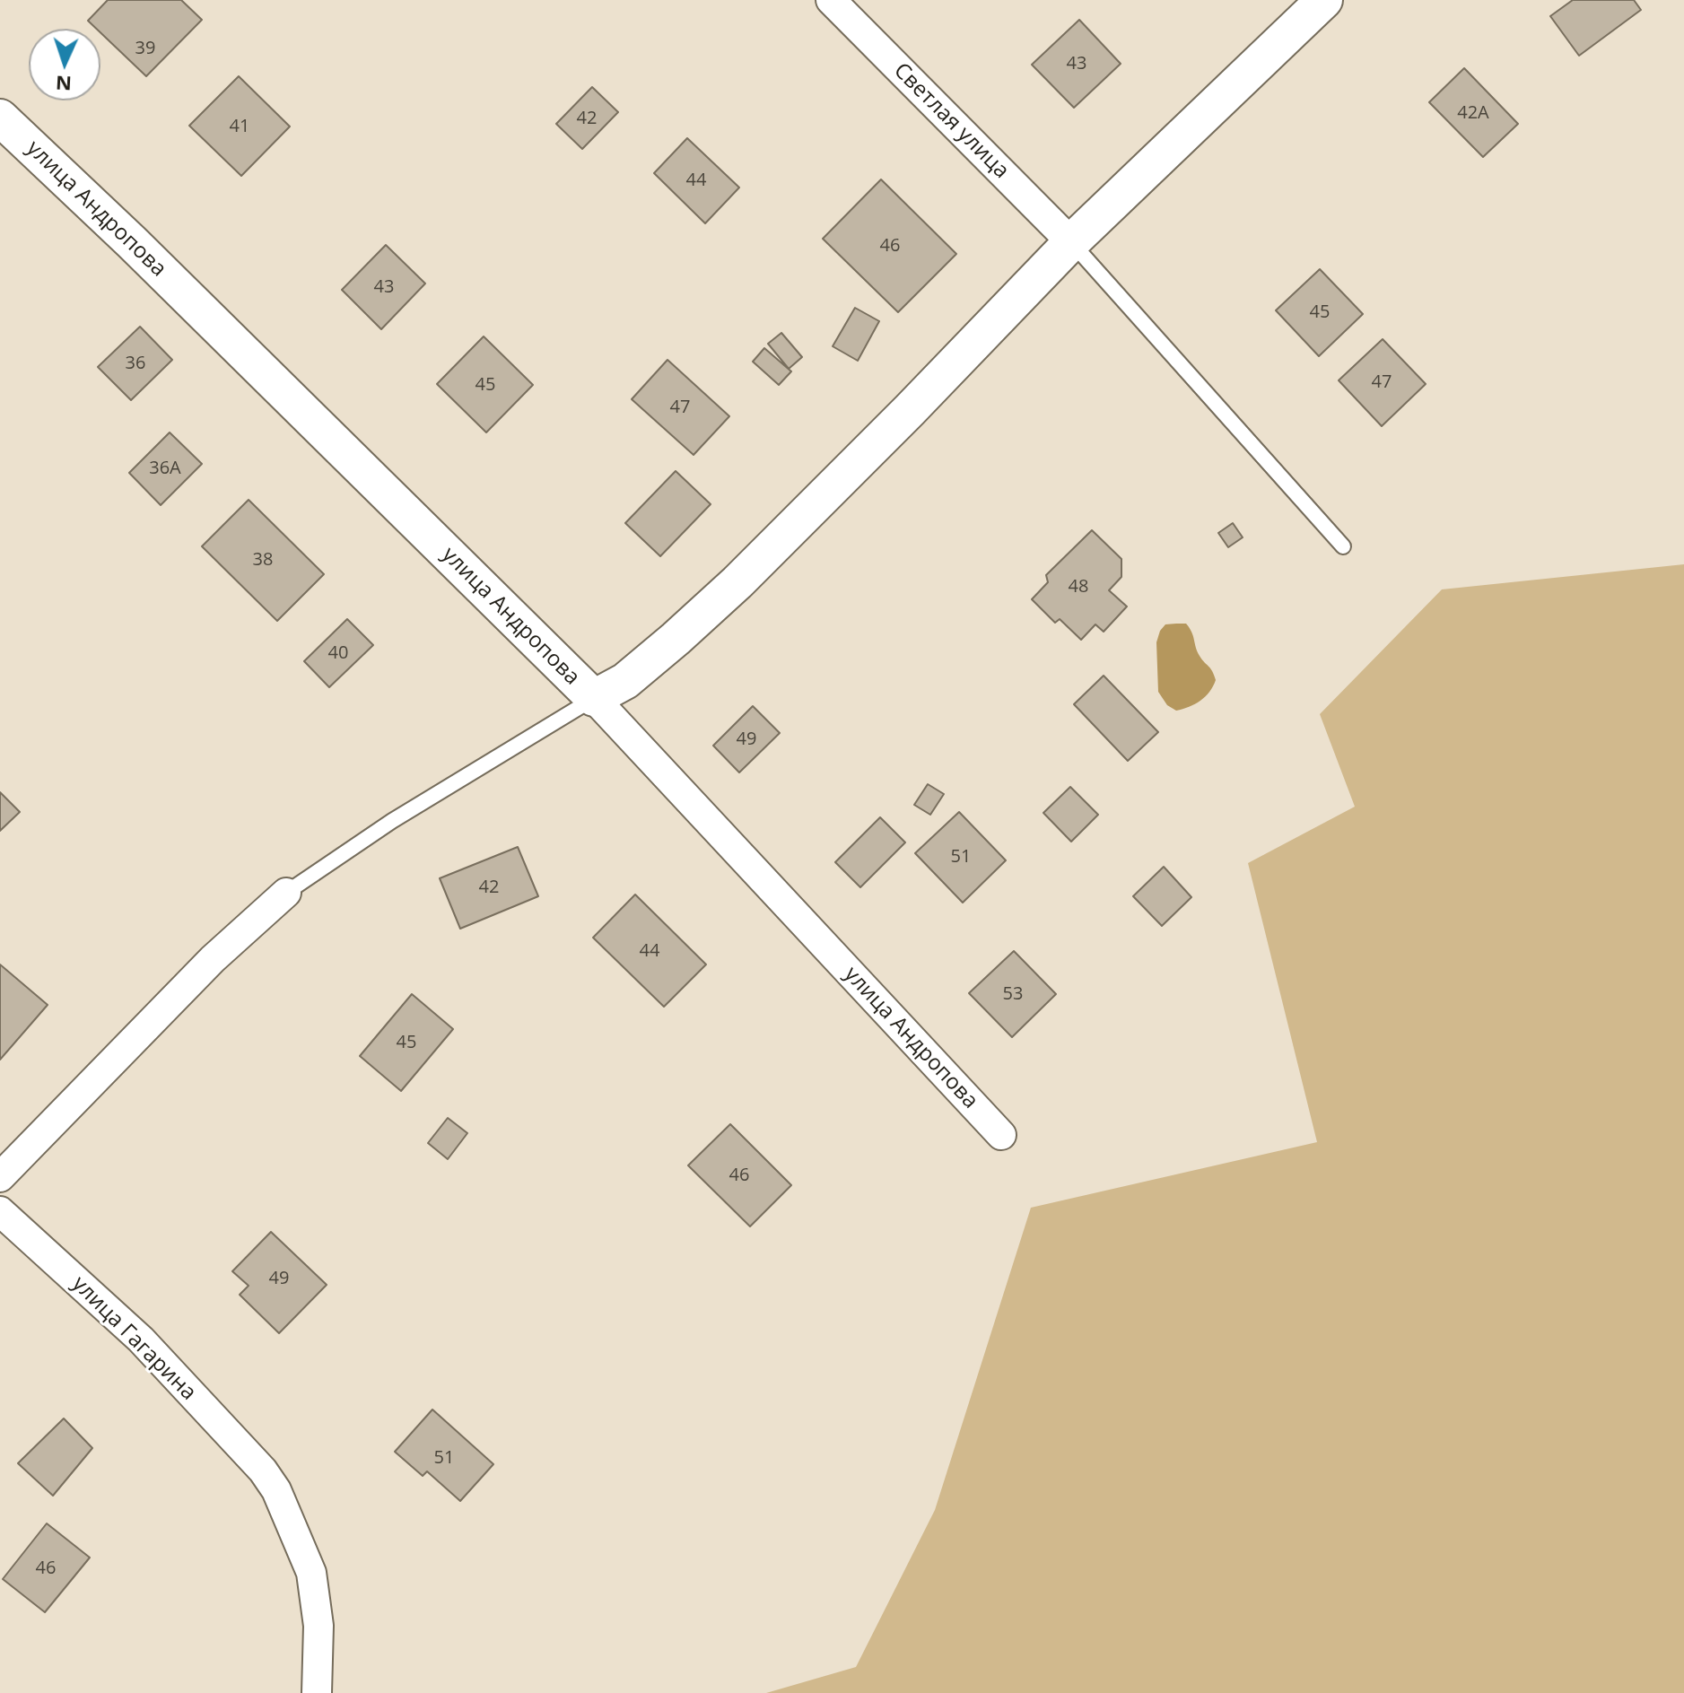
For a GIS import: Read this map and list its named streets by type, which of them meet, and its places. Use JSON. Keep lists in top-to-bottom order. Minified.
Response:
{"streets":{"street":["Светлая улица","улица Андропова","улица Гагарина"]},"house_numbers":["39","43","42А","42","41","44","46","43","45","36","47","45","47","36А","38","48","40","49","51","42","44","53","45","46","49","51","46"],"north":"bottom"}
